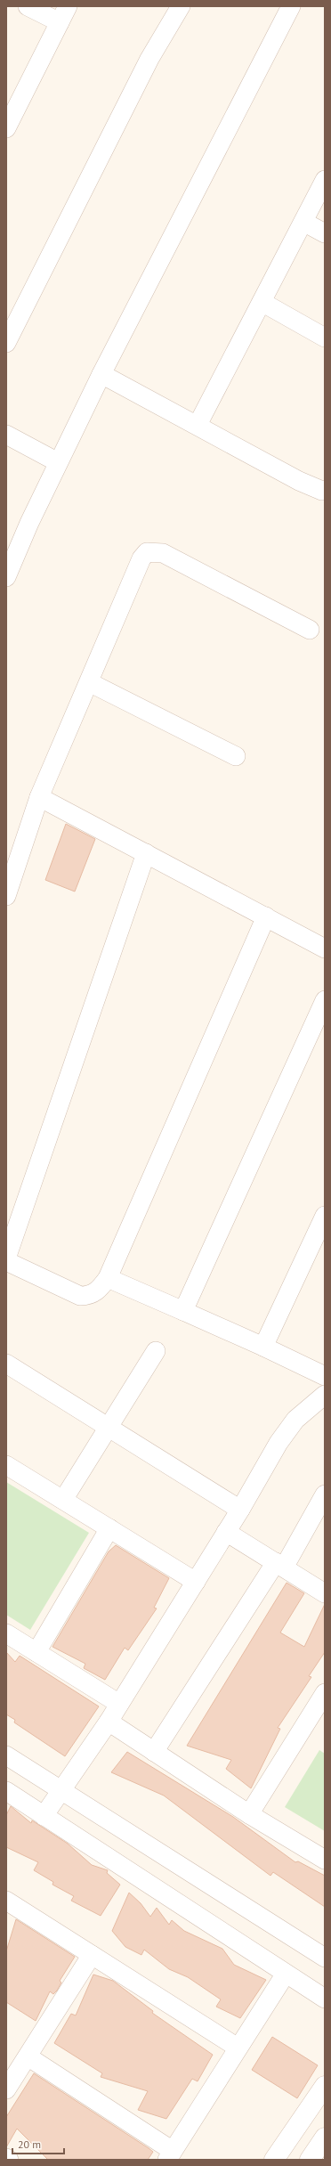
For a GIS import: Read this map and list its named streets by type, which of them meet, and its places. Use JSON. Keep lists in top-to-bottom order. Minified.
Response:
{"scale_bar":"20 m"}
